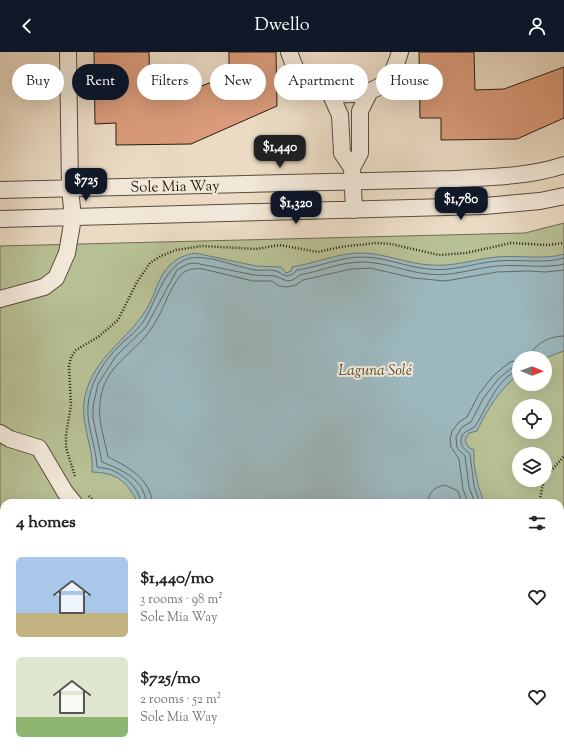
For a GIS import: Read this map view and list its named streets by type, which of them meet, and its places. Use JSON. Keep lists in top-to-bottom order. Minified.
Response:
{"streets":{"street":["Sole Mia Way"]},"parks":["Laguna Solé"],"north":"right","page":{"header":"Dwello","chip":["Buy","Rent","Filters","New","Apartment","House"],"price":["$1,440","$725","$1,780","$1,320"],"heading":"4 homes","list":[{"name":"$1,440/mo","note":"3 rooms · 98 m² · Sole Mia Way"},{"name":"$725/mo","note":"2 rooms · 52 m² · Sole Mia Way"}]}}
